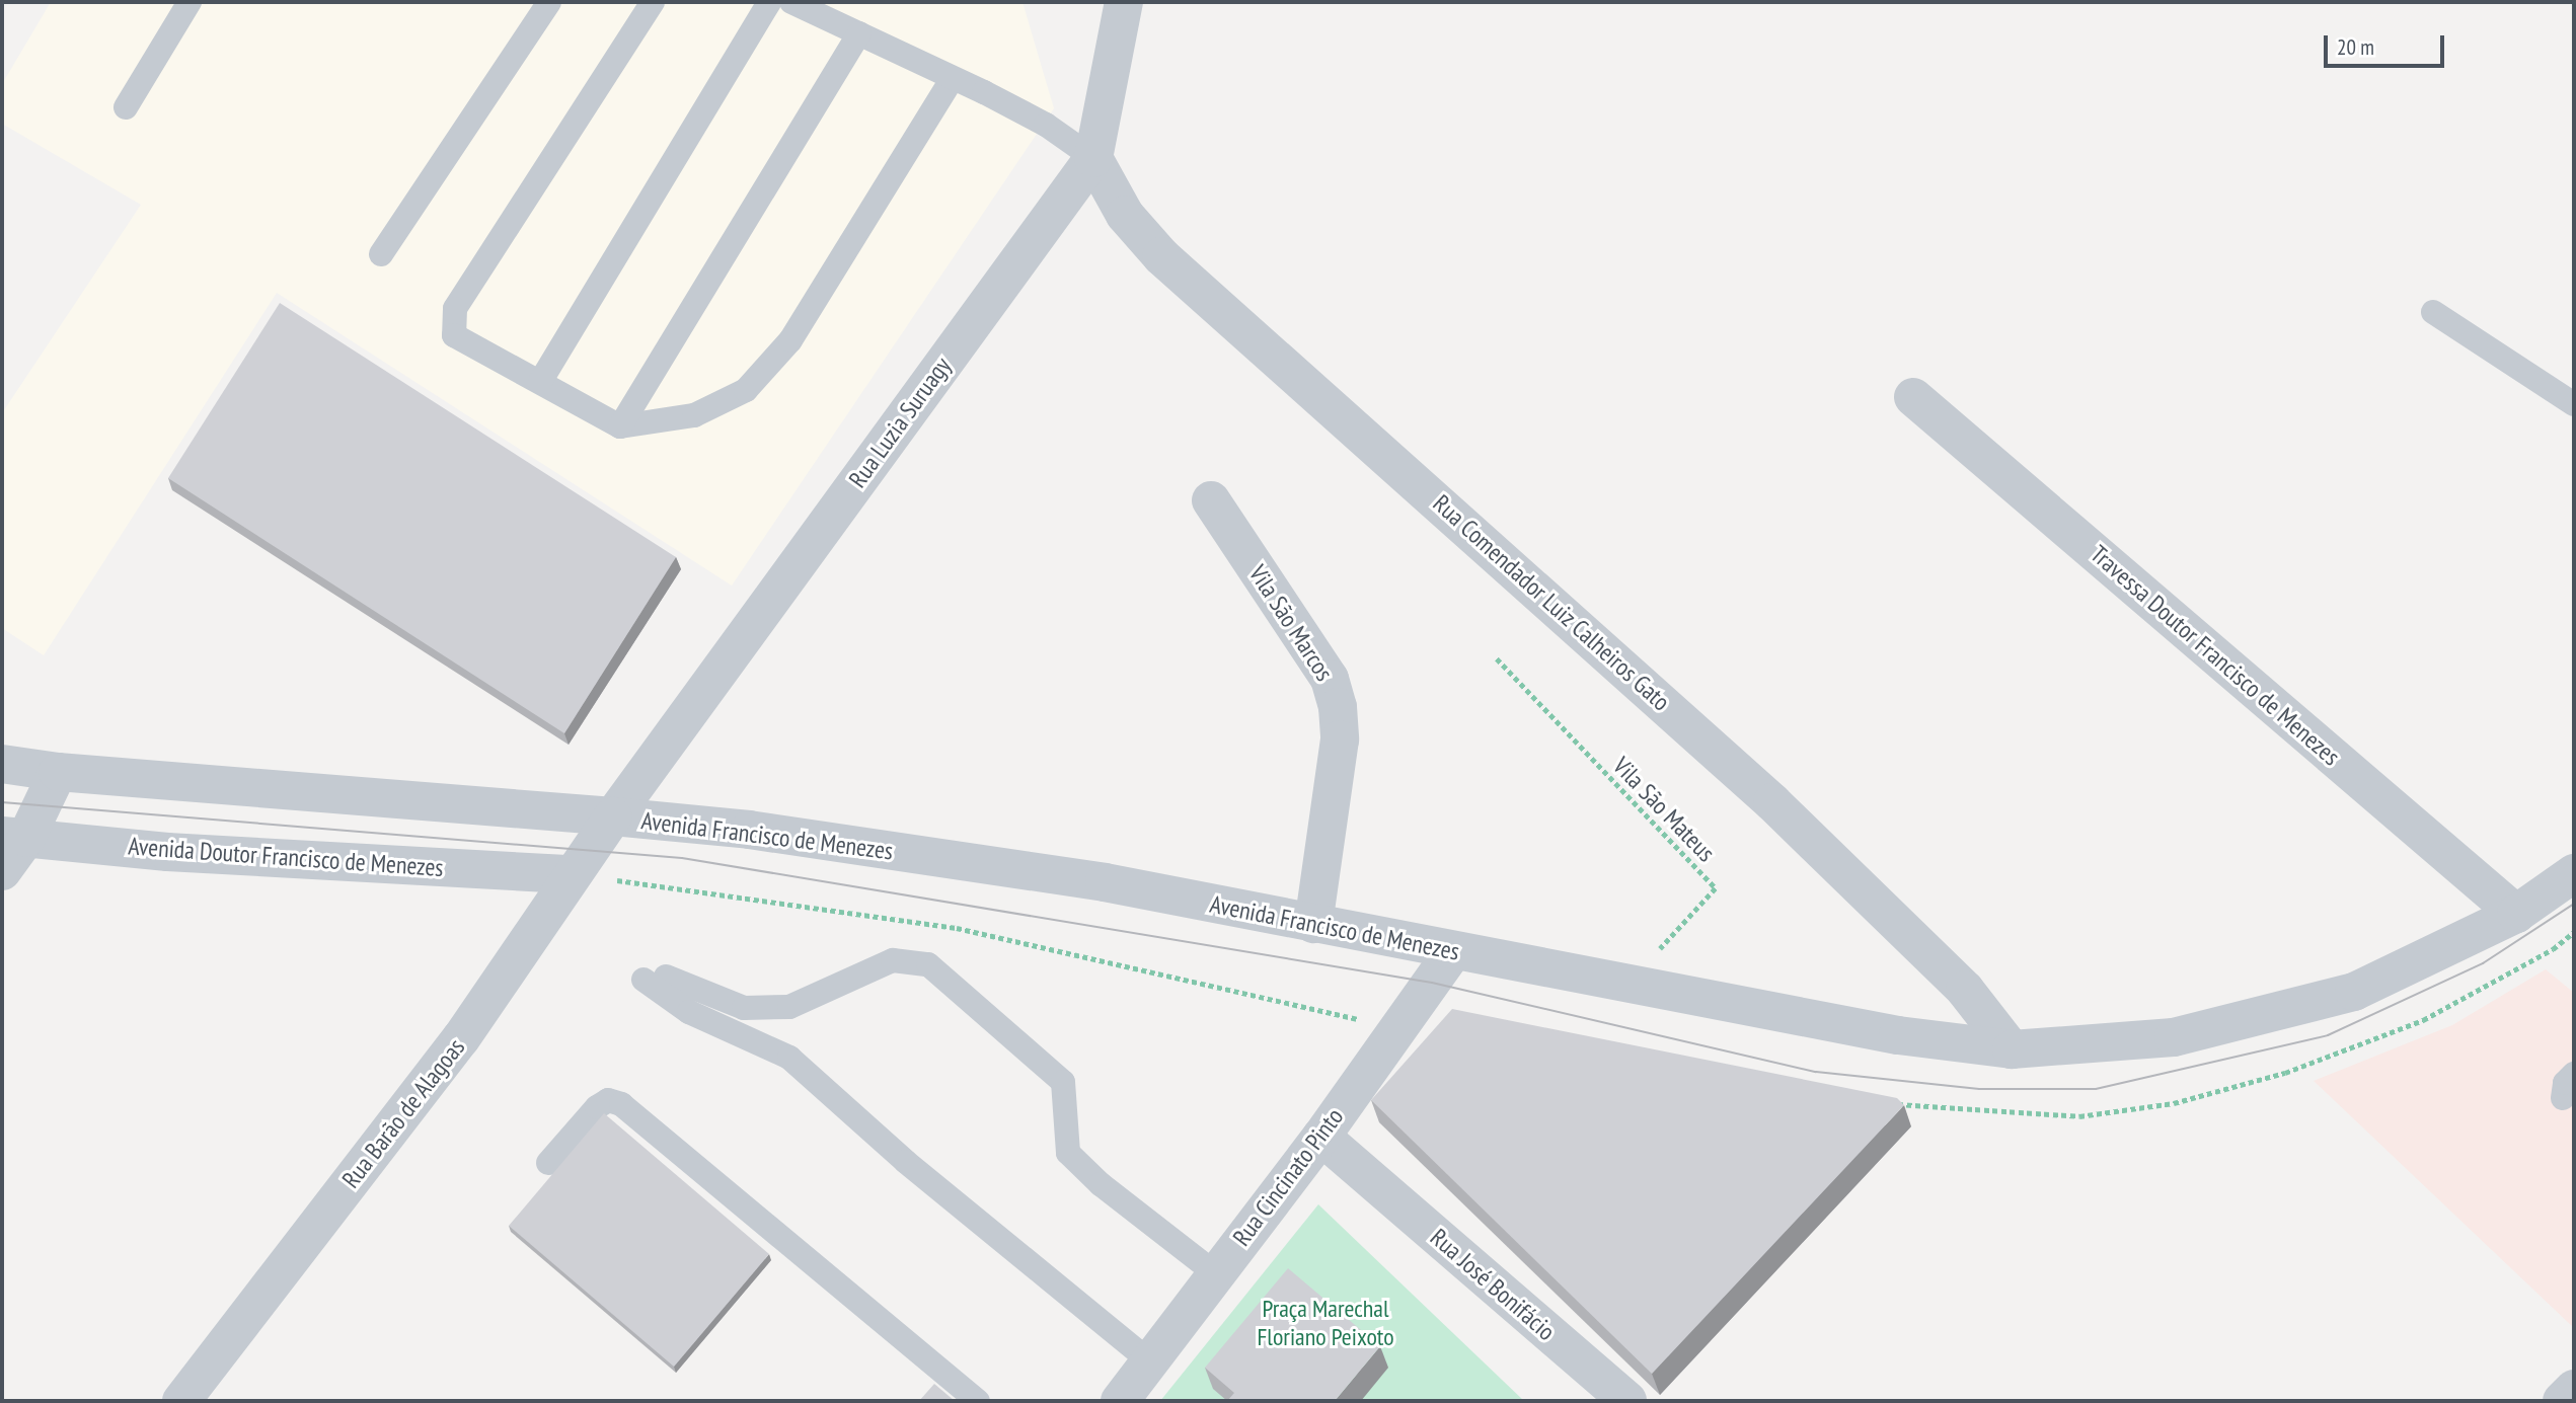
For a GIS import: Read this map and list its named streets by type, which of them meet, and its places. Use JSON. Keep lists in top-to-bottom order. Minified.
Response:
{"streets":{"street":["Rua Luzia Suruagy","Rua Comendador Luiz Calheiros Gato","Vila São Marcos","Travessa Doutor Francisco de Menezes","Avenida Francisco de Menezes","Avenida Doutor Francisco de Menezes","Rua Barão de Alagoas","Rua Cincinato Pinto","Rua José Bonifácio"],"path":["Vila São Mateus"]},"crossings":[["Rua Luzia Suruagy","Rua Comendador Luiz Calheiros Gato"],["Rua Luzia Suruagy","Avenida Francisco de Menezes"],["Rua Luzia Suruagy","Rua Barão de Alagoas"],["Rua Comendador Luiz Calheiros Gato","Avenida Francisco de Menezes"],["Vila São Marcos","Avenida Francisco de Menezes"],["Travessa Doutor Francisco de Menezes","Avenida Francisco de Menezes"],["Vila São Mateus","Avenida Francisco de Menezes"],["Avenida Francisco de Menezes","Rua Barão de Alagoas"],["Avenida Francisco de Menezes","Rua Cincinato Pinto"],["Avenida Doutor Francisco de Menezes","Rua Barão de Alagoas"],["Rua Cincinato Pinto","Rua José Bonifácio"]],"parks":["Praça Marechal Floriano Peixoto"],"scale_bar":"20 m"}
